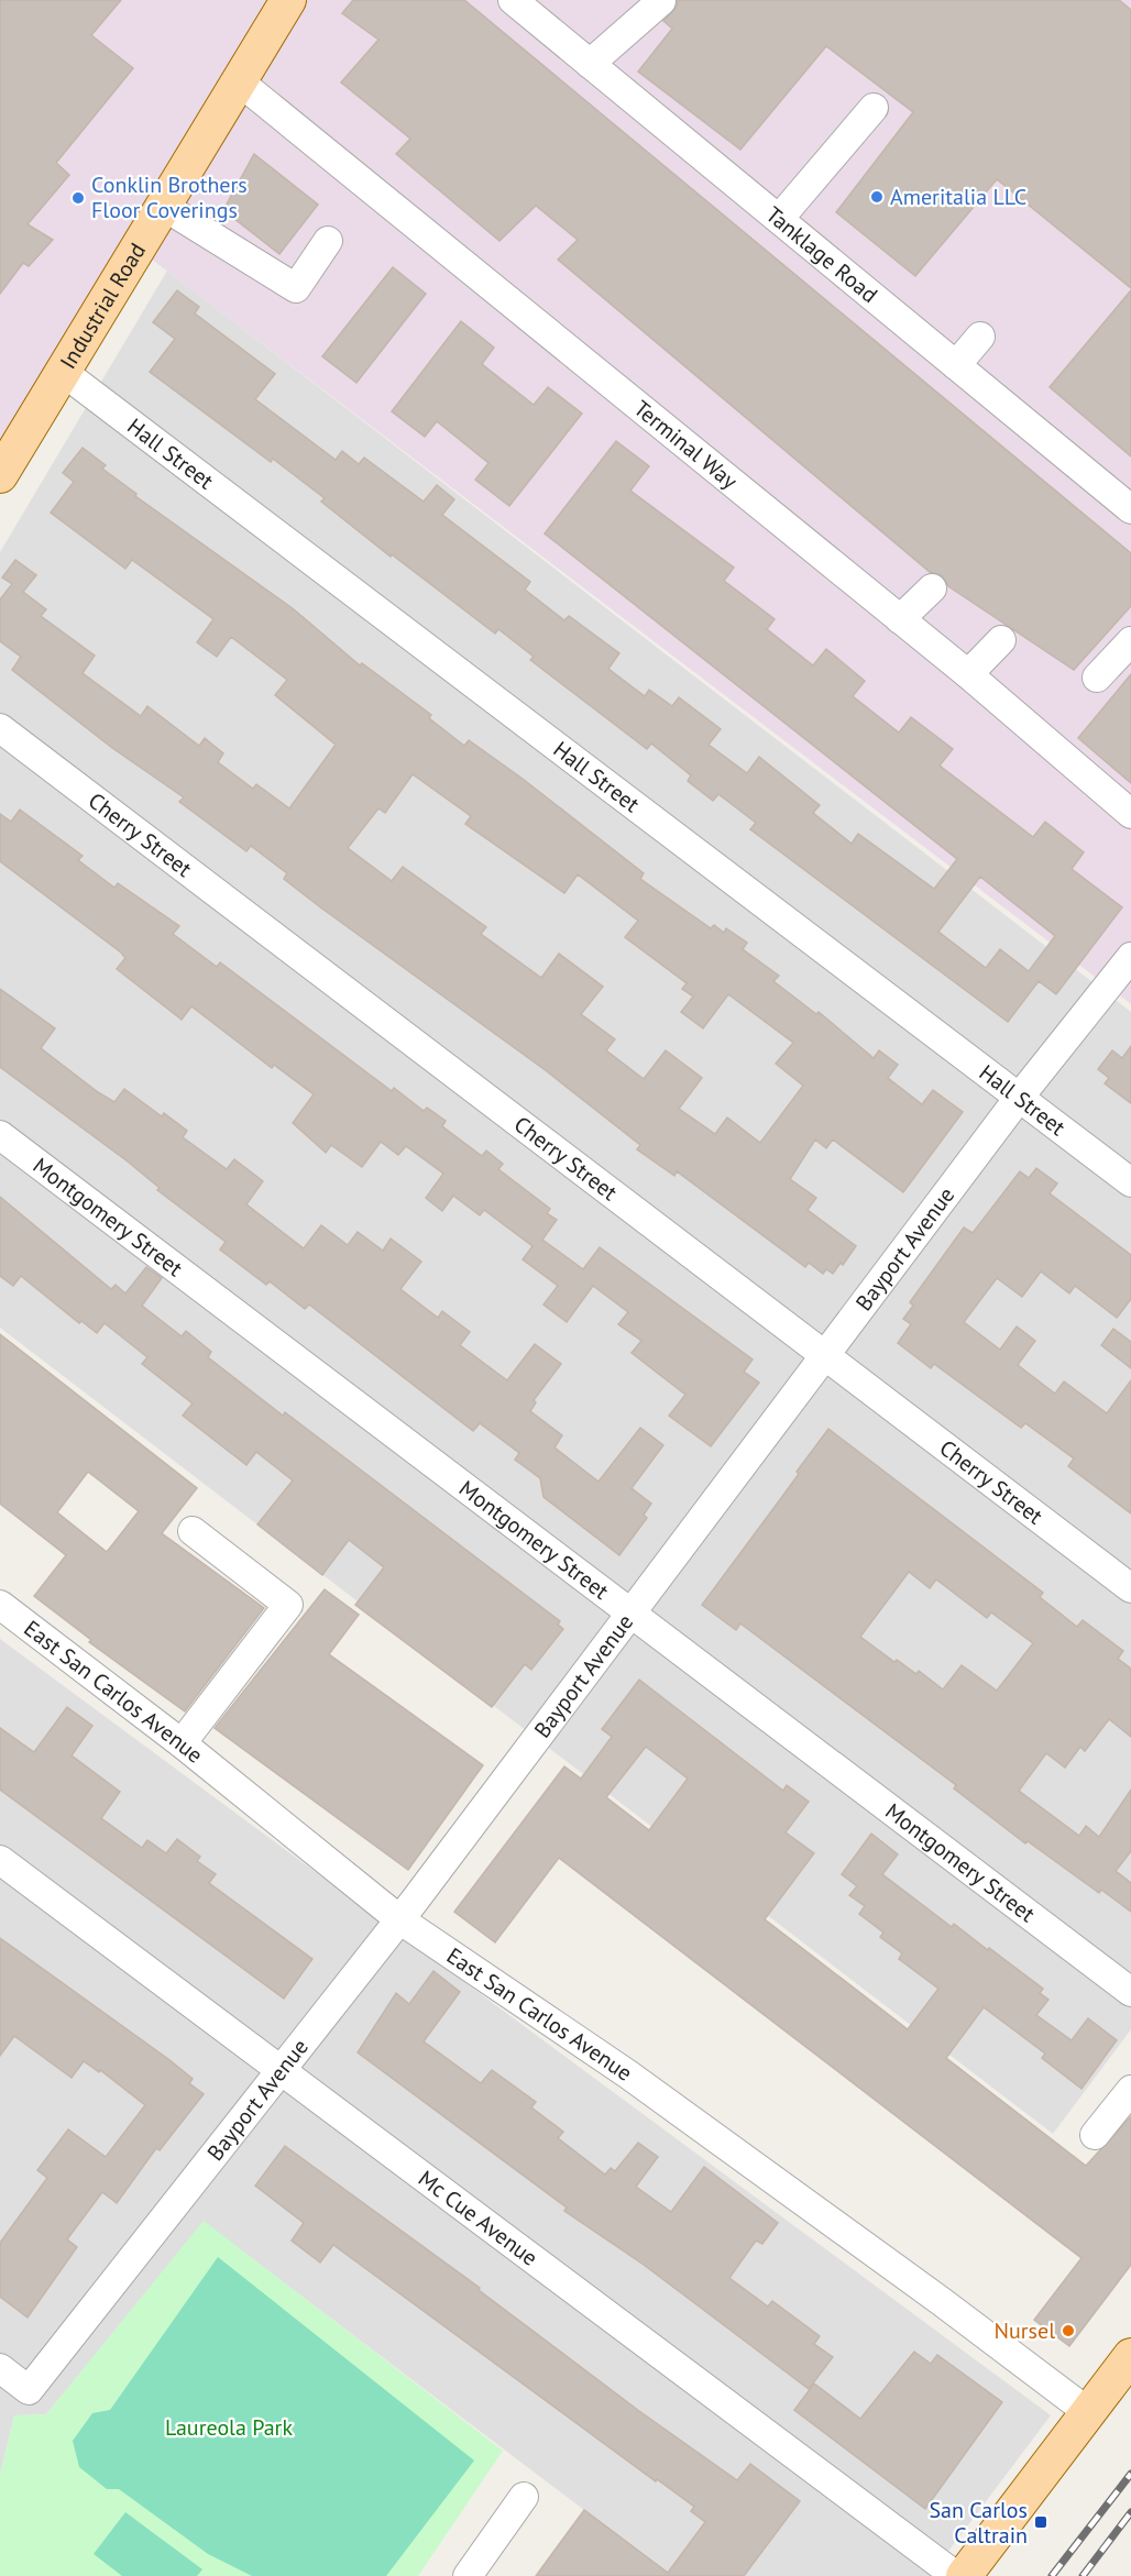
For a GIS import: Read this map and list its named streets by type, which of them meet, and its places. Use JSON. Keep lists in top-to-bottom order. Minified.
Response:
{"streets":{"main road":["Industrial Road"],"street":["Tanklage Road","Terminal Way","Hall Street","Cherry Street","Montgomery Street","Bayport Avenue","East San Carlos Avenue","Mc Cue Avenue"]},"crossings":[["Industrial Road","Terminal Way"],["Industrial Road","Hall Street"],["Hall Street","Bayport Avenue"],["Cherry Street","Bayport Avenue"],["Montgomery Street","Bayport Avenue"],["Bayport Avenue","East San Carlos Avenue"],["Bayport Avenue","Mc Cue Avenue"]],"parks":["Laureola Park"],"places":{"other":["Ameritalia LLC","Conklin Brothers Floor Coverings","Nursel"],"transit":["San Carlos Caltrain"]}}
